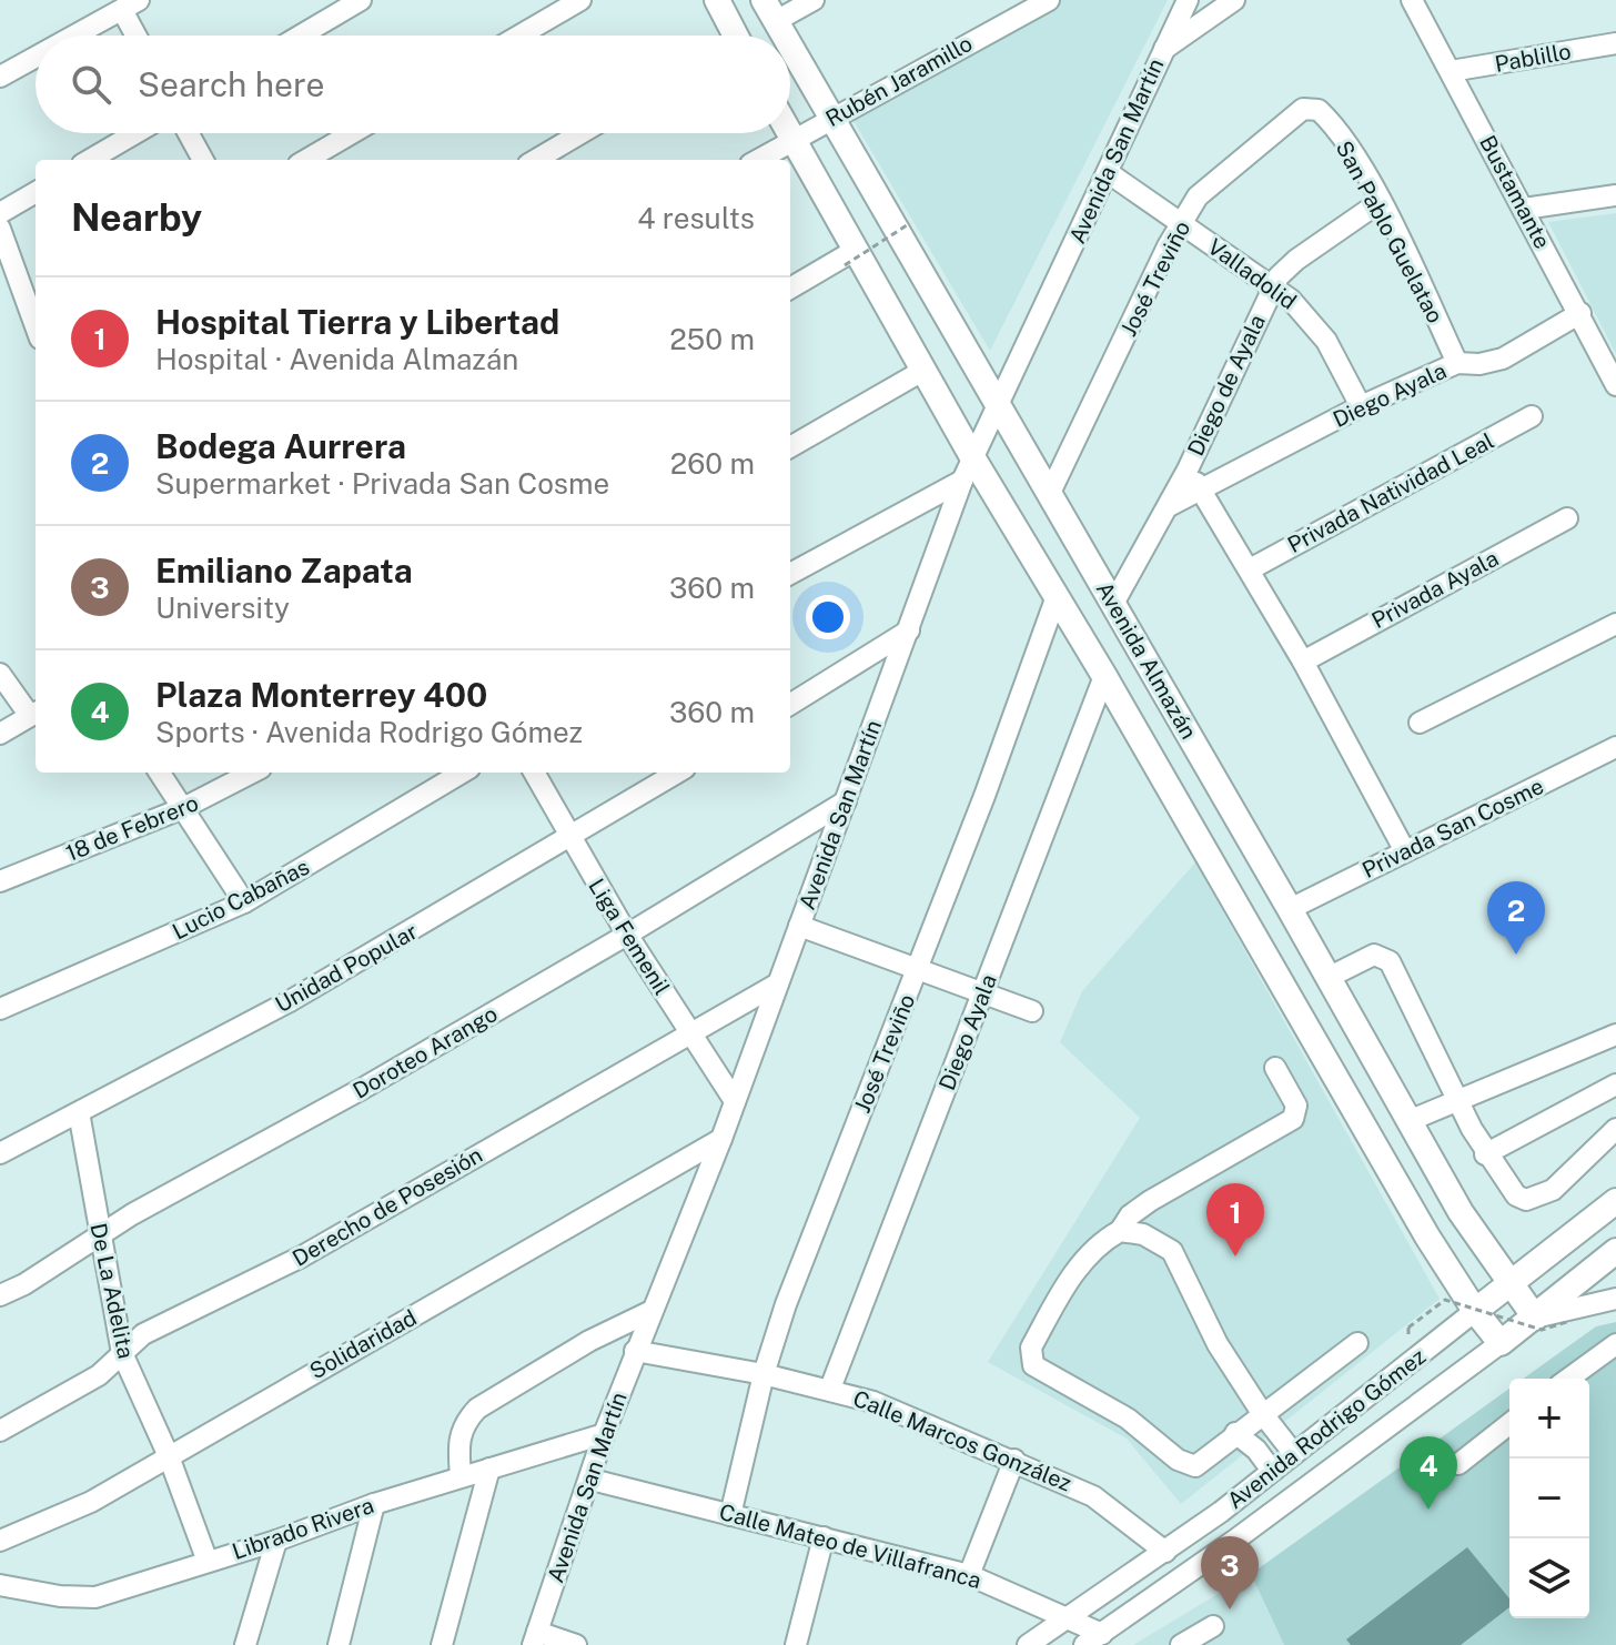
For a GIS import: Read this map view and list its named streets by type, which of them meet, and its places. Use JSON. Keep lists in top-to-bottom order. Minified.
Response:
{"streets":{"main road":["Avenida Almazán","Avenida Rodrigo Gómez"],"street":["Pablillo","Rubén Jaramillo","Avenida San Martín","Bustamante","San Pablo Guelatao","Valladolid","José Treviño","Diego de Ayala","Diego Ayala","Privada Natividad Leal","Privada Ayala","18 de Febrero","Privada San Cosme","Lucio Cabañas","Liga Femenil","Unidad Popular","Doroteo Arango","Derecho de Posesión","De La Adelita","Solidaridad","Calle Marcos González","Librado Rivera","Calle Mateo de Villafranca"]},"crossings":[["Pablillo","Bustamante"],["Rubén Jaramillo","Avenida Almazán"],["Avenida San Martín","Valladolid"],["Avenida San Martín","Avenida Almazán"],["Avenida San Martín","Liga Femenil"],["Avenida San Martín","Doroteo Arango"],["Avenida San Martín","Derecho de Posesión"],["Avenida San Martín","Solidaridad"],["Avenida San Martín","Calle Marcos González"],["Avenida San Martín","Librado Rivera"],["Avenida San Martín","Calle Mateo de Villafranca"],["Bustamante","Diego Ayala"],["San Pablo Guelatao","José Treviño"],["San Pablo Guelatao","Diego de Ayala"],["San Pablo Guelatao","Diego Ayala"],["Valladolid","José Treviño"],["Valladolid","Diego de Ayala"],["Valladolid","Diego Ayala"],["José Treviño","Avenida Almazán"],["José Treviño","Calle Marcos González"],["José Treviño","Calle Mateo de Villafranca"],["Diego de Ayala","Diego Ayala"],["Diego de Ayala","Avenida Almazán"],["Diego Ayala","Avenida Almazán"],["Diego Ayala","Calle Marcos González"],["Avenida Almazán","Privada San Cosme"],["Avenida Almazán","Avenida Rodrigo Gómez"],["Liga Femenil","Unidad Popular"],["Liga Femenil","Doroteo Arango"],["Liga Femenil","Derecho de Posesión"],["Unidad Popular","De La Adelita"],["Doroteo Arango","De La Adelita"],["Derecho de Posesión","De La Adelita"],["De La Adelita","Solidaridad"],["De La Adelita","Librado Rivera"],["Avenida Rodrigo Gómez","Calle Marcos González"],["Avenida Rodrigo Gómez","Calle Mateo de Villafranca"]],"page":{"search":"Search here","heading":["Nearby","4 results"],"list":[{"mark":"1","name":"Hospital Tierra y Libertad","note":"Hospital · Avenida Almazán","value":"250 m"},{"mark":"2","name":"Bodega Aurrera","note":"Supermarket · Privada San Cosme","value":"260 m"},{"mark":"3","name":"Emiliano Zapata","note":"University","value":"360 m"},{"mark":"4","name":"Plaza Monterrey 400","note":"Sports · Avenida Rodrigo Gómez","value":"360 m"}],"pins":["2","1","4","3"],"map_buttons":["+","−"]}}
